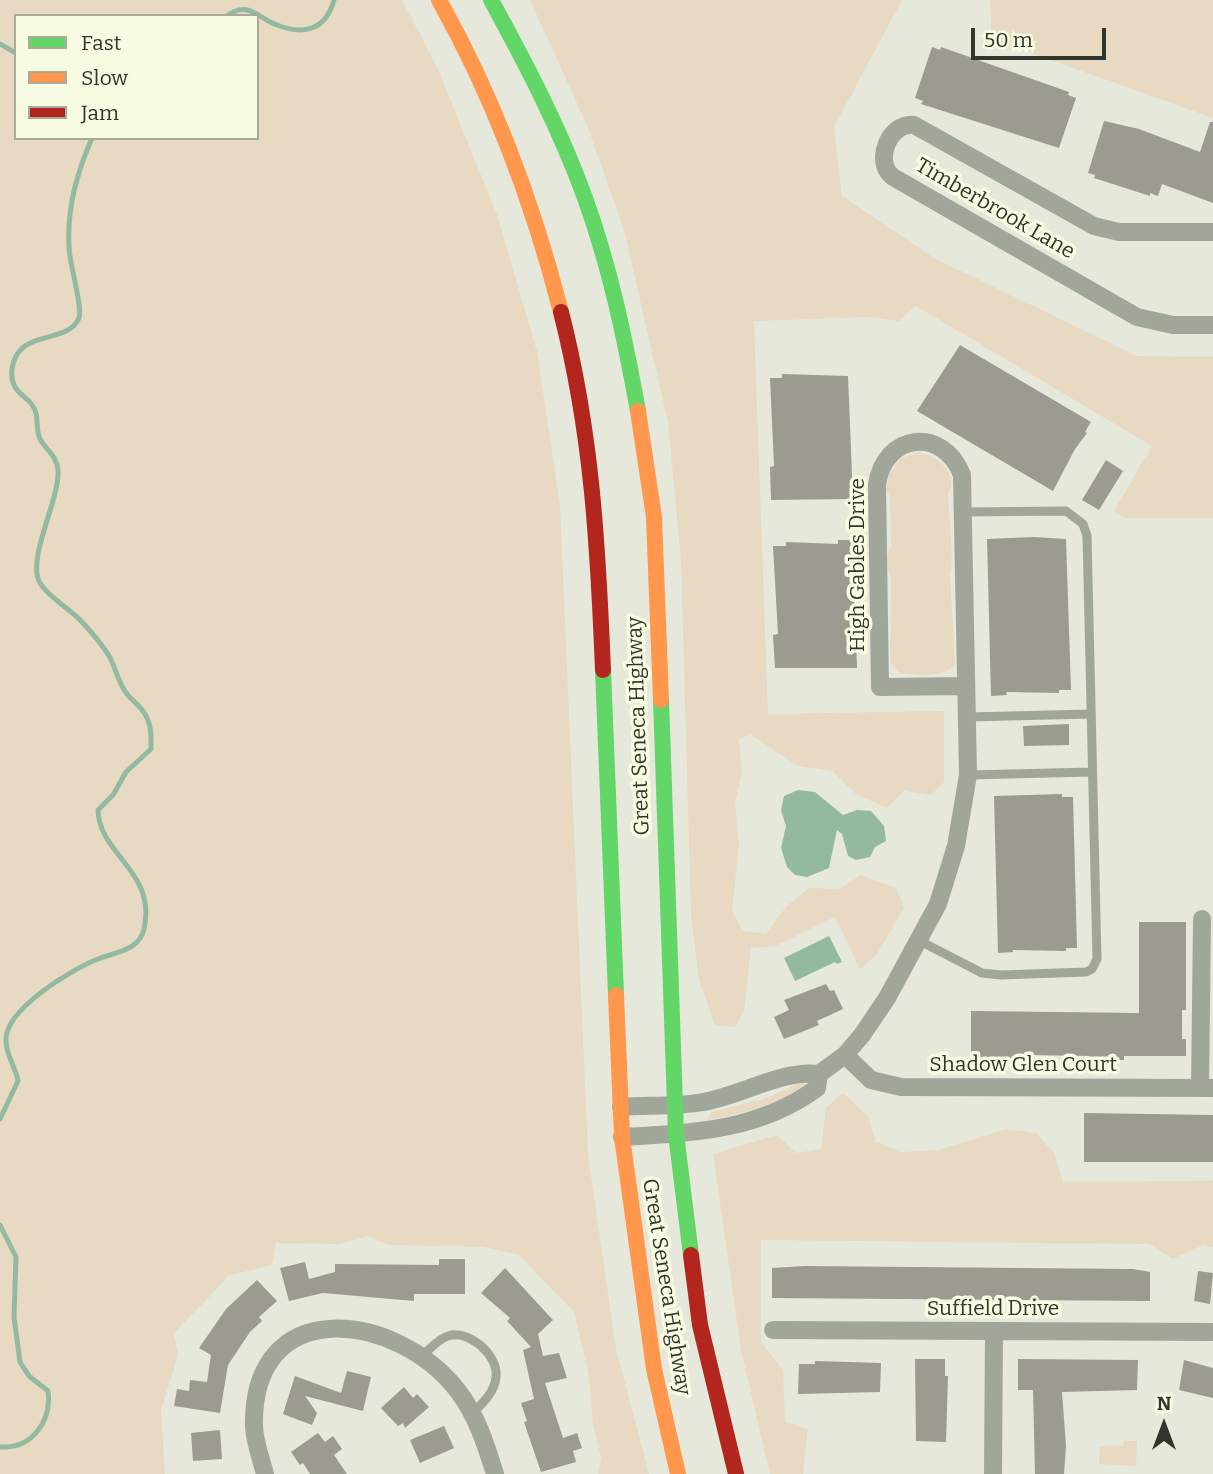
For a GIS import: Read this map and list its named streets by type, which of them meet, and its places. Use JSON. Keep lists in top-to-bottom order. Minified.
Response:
{"streets":{"main road":["Great Seneca Highway"],"street":["Timberbrook Lane","High Gables Drive","Shadow Glen Court","Suffield Drive"]},"crossings":[["High Gables Drive","Great Seneca Highway"],["High Gables Drive","Shadow Glen Court"]],"legend":["Fast","Slow","Jam"],"scale_bar":"50 m","north":"top"}
